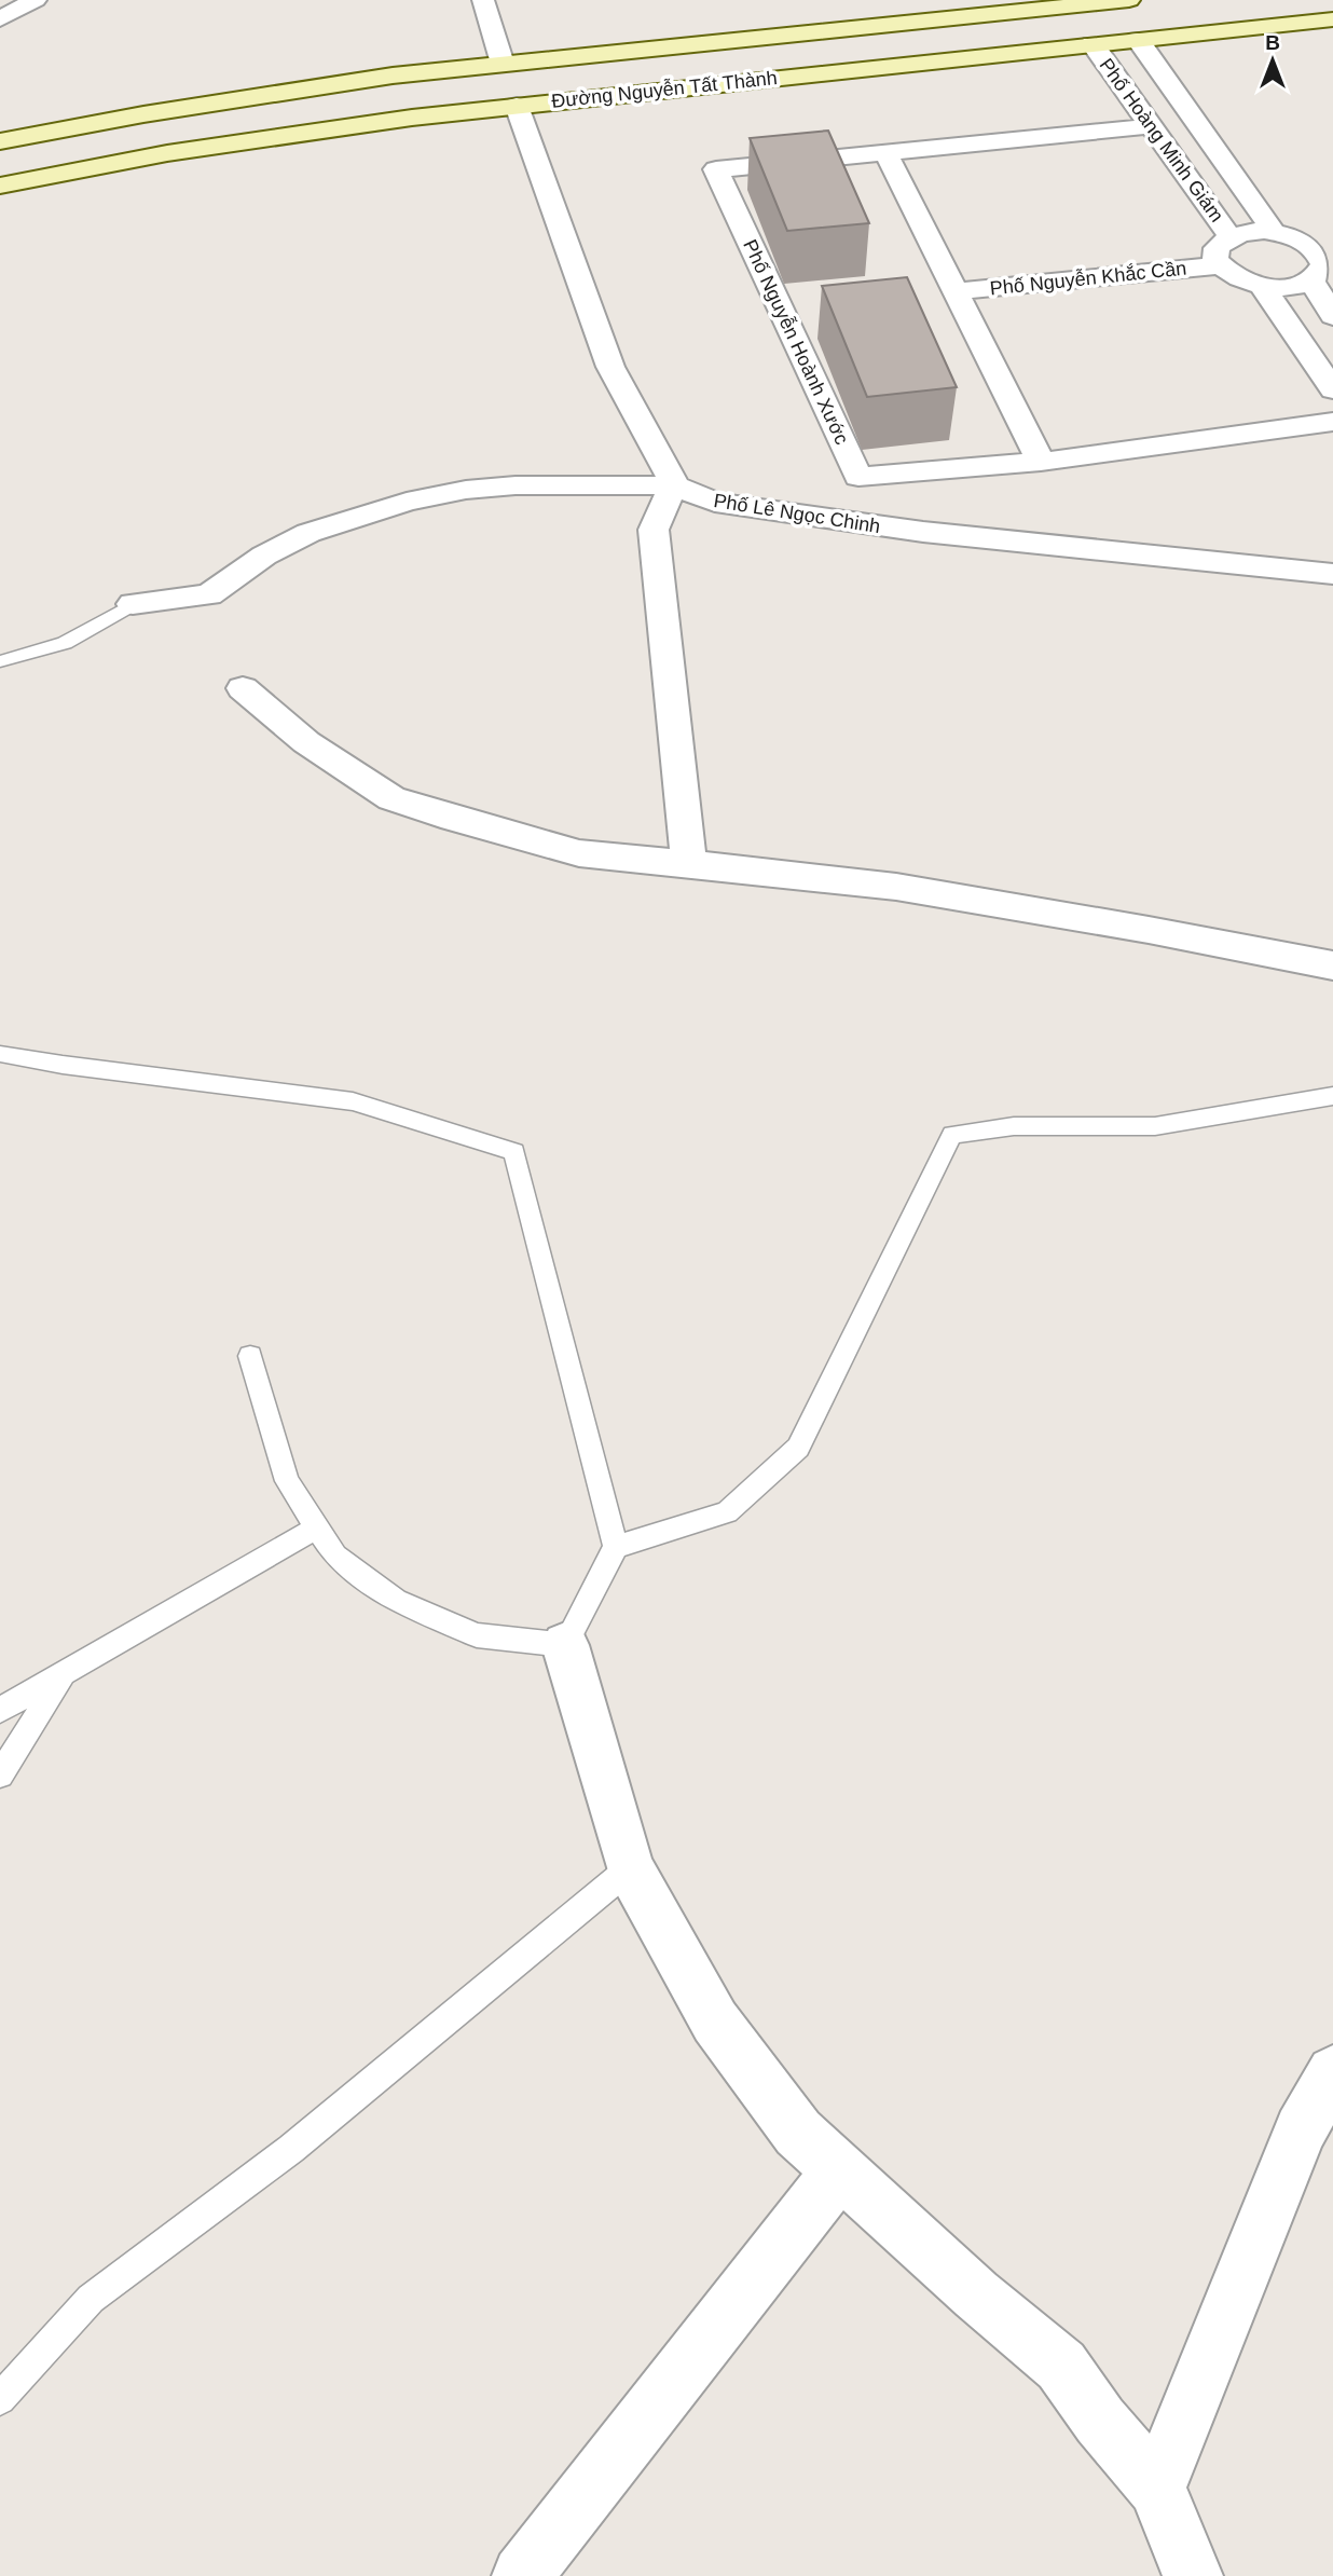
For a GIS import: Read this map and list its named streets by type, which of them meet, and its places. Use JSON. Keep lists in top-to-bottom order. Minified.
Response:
{"streets":{"main road":["Đường Nguyễn Tất Thành"],"street":["Phố Hoàng Minh Giám","Phố Nguyễn Khắc Cần","Phố Nguyễn Hoành Xước","Phố Lê Ngọc Chinh"]},"crossings":[["Đường Nguyễn Tất Thành","Phố Hoàng Minh Giám"],["Phố Hoàng Minh Giám","Phố Nguyễn Hoành Xước"]],"north":"top"}
